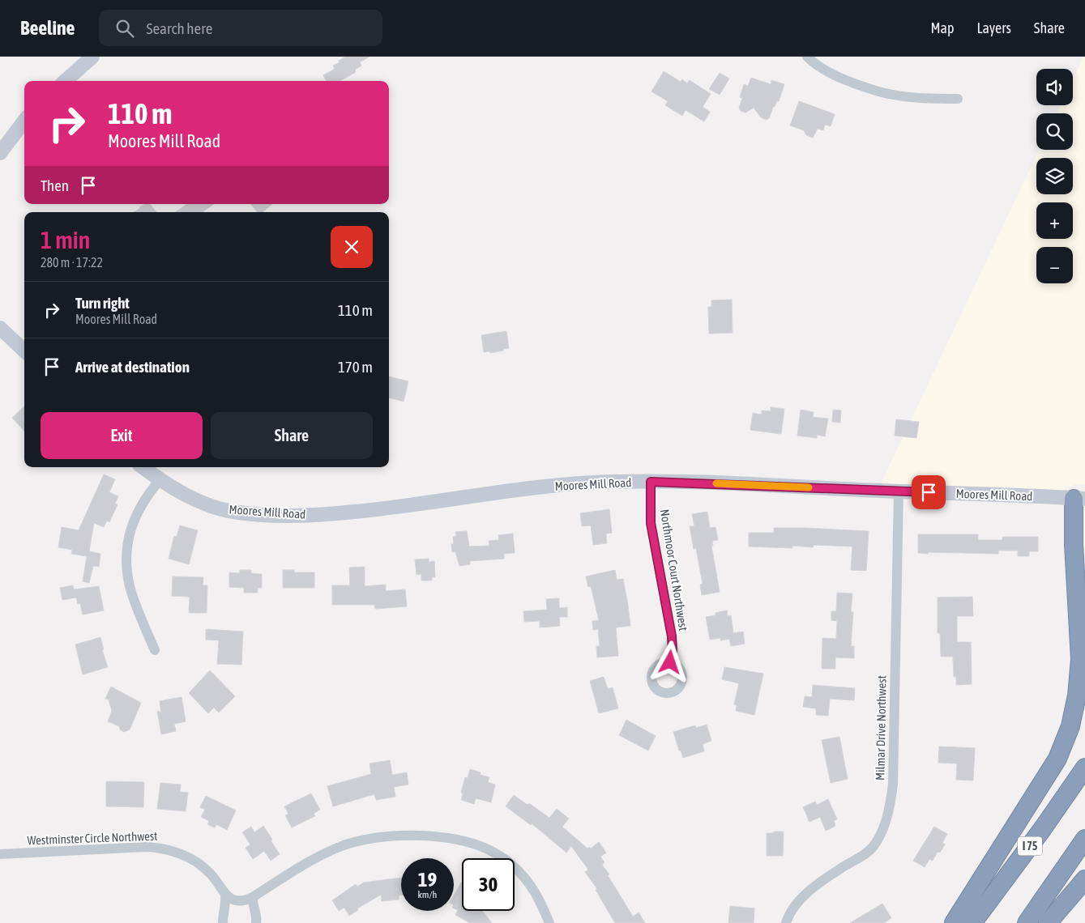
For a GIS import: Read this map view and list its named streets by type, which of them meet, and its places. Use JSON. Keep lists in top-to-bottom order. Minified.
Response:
{"streets":{"highway":["I 75"],"street":["Moores Mill Road","Northmoor Court Northwest","Milmar Drive Northwest","Westminster Circle Northwest"]},"crossings":[["Moores Mill Road","Northmoor Court Northwest"],["Moores Mill Road","Milmar Drive Northwest"]],"page":{"header":"Beeline","search":"Search here","nav":["Map","Layers","Share"],"map_buttons":["+","−"],"turn":["110 m","Moores Mill Road"],"then":"Then","heading":["1 min","280 m · 17:22"],"list":[{"name":"Turn right","note":"Moores Mill Road","value":"110 m"},{"name":"Arrive at destination","value":"170 m"}],"buttons":["Exit","Share"],"speed":"19 km/h","limit":"30"}}
